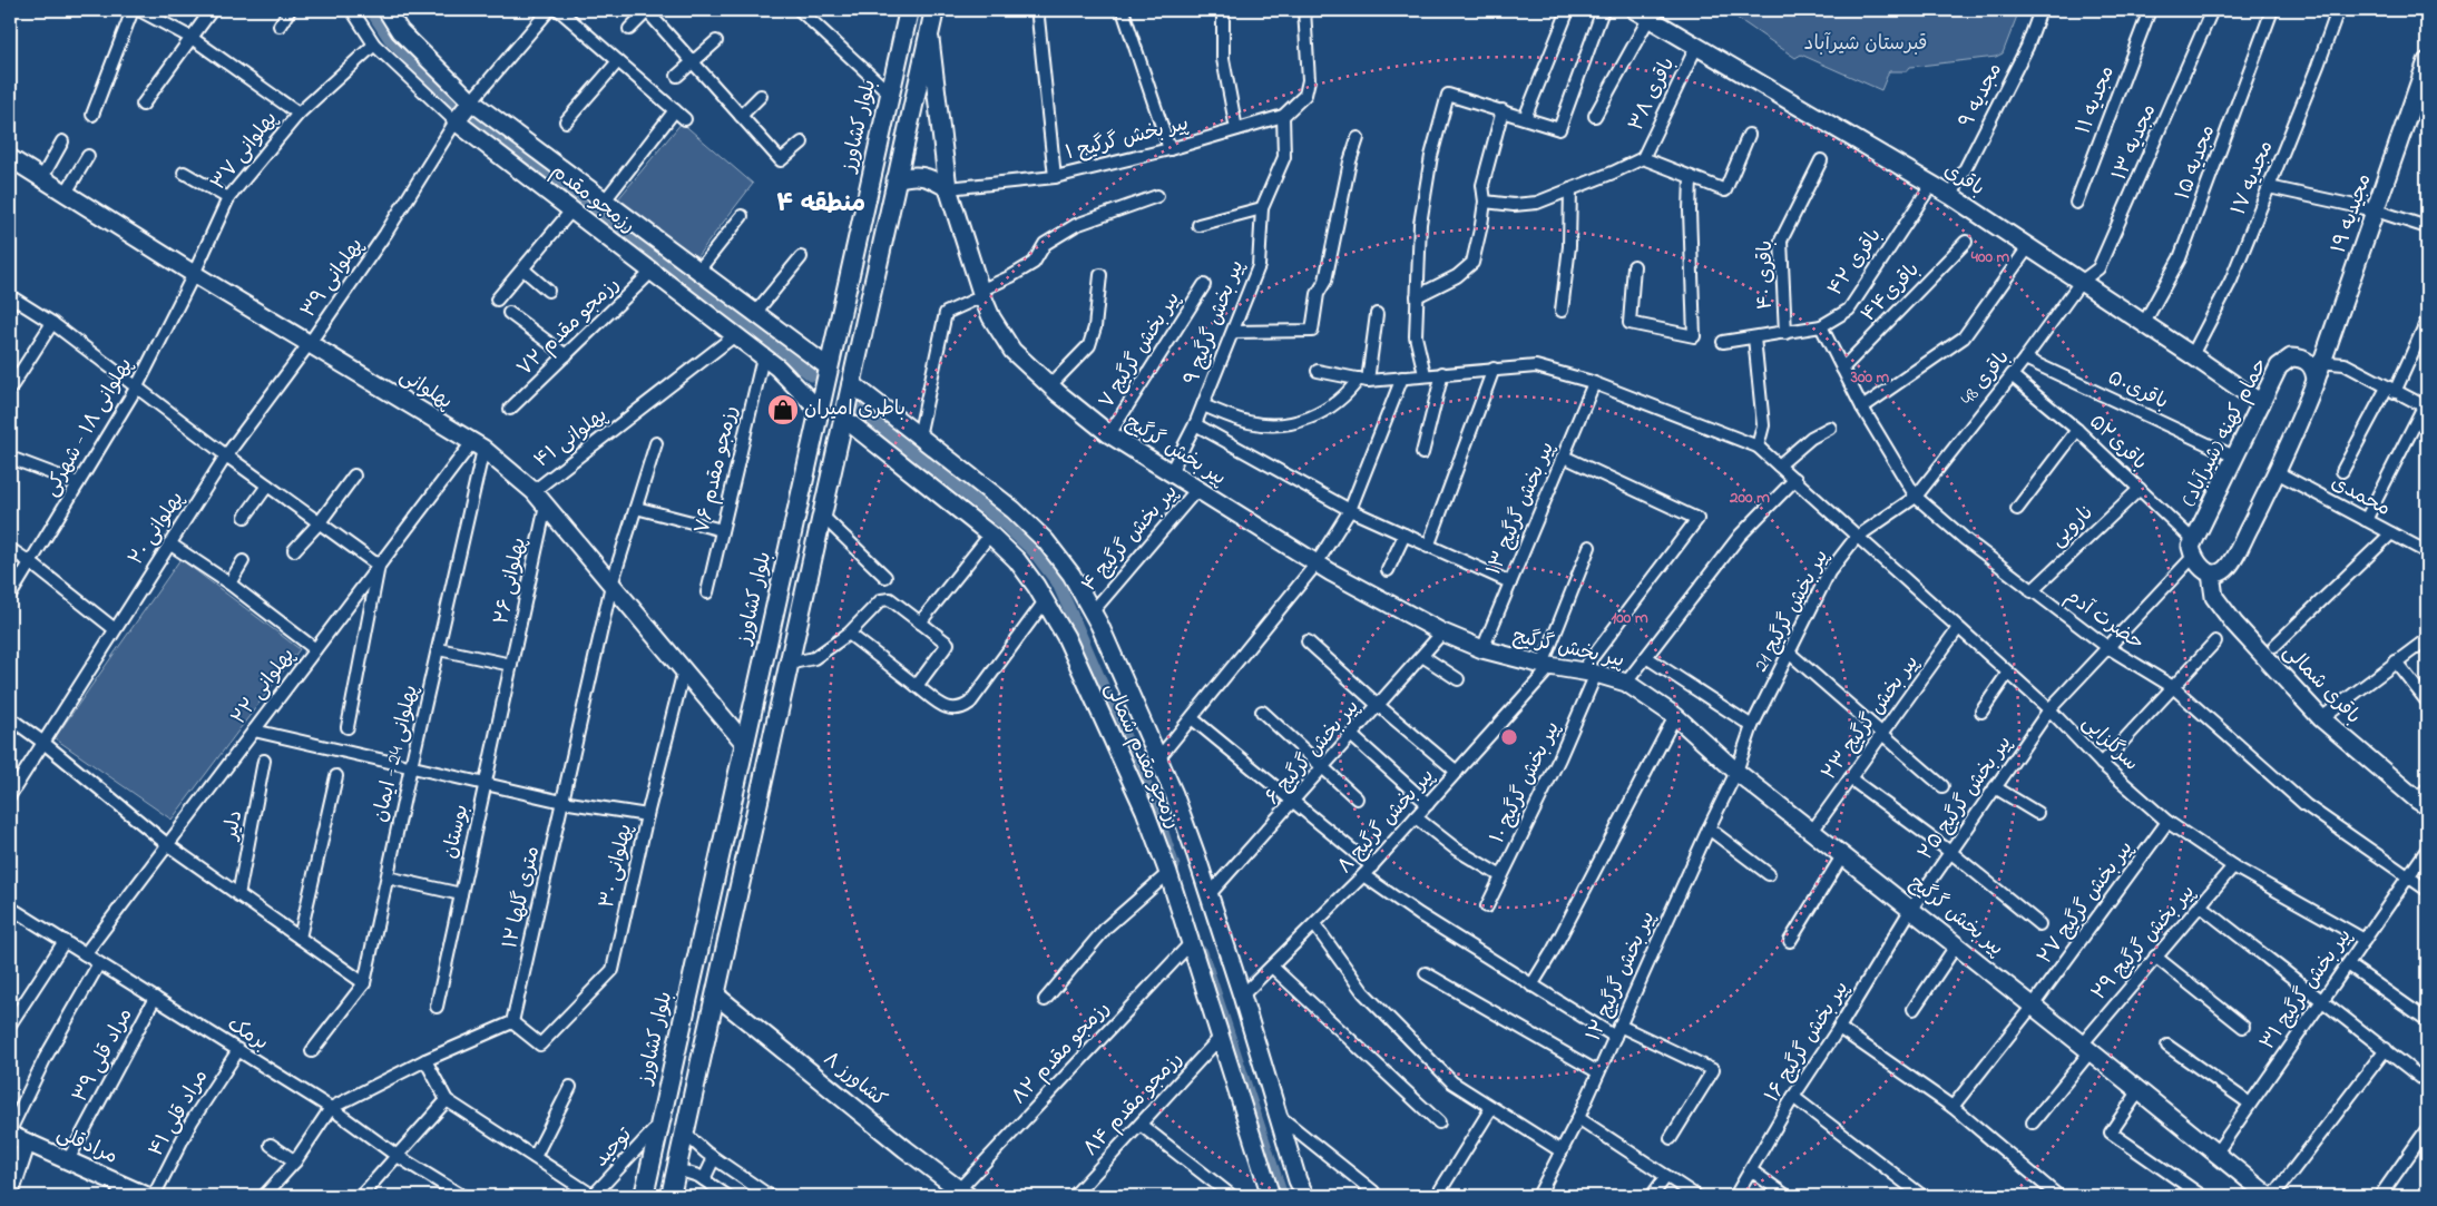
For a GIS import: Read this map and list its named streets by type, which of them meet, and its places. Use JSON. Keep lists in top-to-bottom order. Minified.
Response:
{"streets":{"main road":["بلوار کشاورز"],"street":["باقری ۳۸","مجدیه ۹","مجدیه ۱۱","پیر بخش گرگیج ۱","مجدیه ۱۳","پهلوانی ۳۷","مجدیه ۱۵","مجدیه ۱۷","باقری","رزمجو مقدم","مجیدیه ۱۹","باقری ۴۲","باقری ۴۰","پهلوانی ۳۹","باقری۴۴","پیر بخش گرگیج ۹","رزمجو مقدم ۷۲","پیر بخش گرگیج ۷","باقری 48","پهلوانی","باقری۵۰","پهلوانی ۱۸ - شهرکی","حمام کهنه (شیرآباد)","پهلوانی ۴۱","باقری۵۲","پیر بخش گرگیج","رزمجو مقدم ۷۶","محمدی","پیر بخش گرگیج ۱۳","نارویی","پهلوانی ۲۰","پیر بخش گرگیج ۴","پهلوانی ۲۶","پیر بخش گرگیج 21","حضرت آدم","باقری شمالی","پهلوانی ۲۲","پیر بخش گرگیج ۲۳","سرگلزایی","پیر بخش گرگیج ۶","پهلوانی 24 - ایمان","رزمجو مقدم شمالی","پیر بخش گرگیج ۱۰","پیر بخش گرگیج ۲۵","پیر بخش گرگیج ۸","دلیر","بوستان","پهلوانی ۳۰","۱۲ متری گلها","پیر بخش گرگیج ۲۷","پیر بخش گرگیج ۲۹","پیر بخش گرگیج ۱۲","پیر بخش گرگیج ۳۱","برمک","پیر بخش گرگیج ۱۶","رزمجو مقدم ۸۲","مراد قلی ۳۹","کشاورز ۸","رزمجو مقدم ۸۴","مراد قلی ۴۱","مرادقلی","توحید"]},"crossings":[["باقری ۳۸","باقری"],["مجدیه ۹","باقری"],["بلوار کشاورز","رزمجو مقدم"],["بلوار کشاورز","پهلوانی"],["بلوار کشاورز","توحید"],["پیر بخش گرگیج ۱","پیر بخش گرگیج ۹"],["پیر بخش گرگیج ۱","پیر بخش گرگیج"],["مجدیه ۱۳","باقری"],["مجدیه ۱۳","باقری 48"],["پهلوانی ۳۷","رزمجو مقدم"],["پهلوانی ۳۷","پهلوانی"],["پهلوانی ۳۷","پهلوانی ۱۸ - شهرکی"],["مجدیه ۱۵","باقری"],["مجدیه ۱۷","باقری"],["باقری","باقری ۴۲"],["باقری","باقری 48"],["باقری","حمام کهنه (شیرآباد)"],["رزمجو مقدم","پهلوانی ۳۹"],["رزمجو مقدم","رزمجو مقدم ۷۲"],["رزمجو مقدم","پهلوانی ۴۱"],["رزمجو مقدم","رزمجو مقدم ۷۶"],["مجیدیه ۱۹","حمام کهنه (شیرآباد)"],["باقری ۴۲","باقری ۴۰"],["باقری ۴۲","حضرت آدم"],["پهلوانی ۳۹","پهلوانی"],["پهلوانی ۳۹","پهلوانی ۲۰"],["باقری۴۴","حضرت آدم"],["پیر بخش گرگیج ۹","پیر بخش گرگیج"],["پیر بخش گرگیج ۷","پیر بخش گرگیج"],["باقری 48","باقری۵۰"],["باقری 48","باقری۵۲"],["باقری 48","پیر بخش گرگیج 21"],["باقری 48","حضرت آدم"],["پهلوانی","پهلوانی ۱۸ - شهرکی"],["پهلوانی","پهلوانی ۴۱"],["پهلوانی","پهلوانی ۲۰"],["پهلوانی","پهلوانی ۲۶"],["پهلوانی","پهلوانی ۲۲"],["پهلوانی","پهلوانی 24 - ایمان"],["پهلوانی","پهلوانی ۳۰"],["پهلوانی","۱۲ متری گلها"],["باقری۵۰","حمام کهنه (شیرآباد)"],["حمام کهنه (شیرآباد)","باقری۵۲"],["حمام کهنه (شیرآباد)","پیر بخش گرگیج ۲۵"],["باقری۵۲","نارویی"],["باقری۵۲","پیر بخش گرگیج ۲۵"],["پیر بخش گرگیج","پیر بخش گرگیج ۱۳"],["پیر بخش گرگیج","پیر بخش گرگیج ۴"],["پیر بخش گرگیج","پیر بخش گرگیج 21"],["پیر بخش گرگیج","پیر بخش گرگیج ۲۳"],["پیر بخش گرگیج","پیر بخش گرگیج ۶"],["پیر بخش گرگیج","پیر بخش گرگیج ۱۰"],["پیر بخش گرگیج","پیر بخش گرگیج ۲۵"],["پیر بخش گرگیج","پیر بخش گرگیج ۸"],["پیر بخش گرگیج","پیر بخش گرگیج ۲۷"],["پیر بخش گرگیج","پیر بخش گرگیج ۲۹"],["پیر بخش گرگیج","پیر بخش گرگیج ۱۲"],["پیر بخش گرگیج","پیر بخش گرگیج ۳۱"],["پیر بخش گرگیج","پیر بخش گرگیج ۱۶"],["پیر بخش گرگیج ۱۳","پیر بخش گرگیج ۱۰"],["نارویی","حضرت آدم"],["پهلوانی ۲۶","بوستان"],["پیر بخش گرگیج 21","حضرت آدم"],["پیر بخش گرگیج 21","سرگلزایی"],["پیر بخش گرگیج 21","پیر بخش گرگیج ۱۲"],["حضرت آدم","پیر بخش گرگیج ۲۵"],["حضرت آدم","پیر بخش گرگیج ۳۱"],["پهلوانی ۲۲","پهلوانی 24 - ایمان"],["پهلوانی ۲۲","برمک"],["پیر بخش گرگیج ۲۳","سرگلزایی"],["سرگلزایی","پیر بخش گرگیج ۲۵"],["سرگلزایی","پیر بخش گرگیج ۲۷"],["سرگلزایی","پیر بخش گرگیج ۲۹"],["سرگلزایی","پیر بخش گرگیج ۳۱"],["رزمجو مقدم شمالی","رزمجو مقدم ۸۲"],["رزمجو مقدم شمالی","رزمجو مقدم ۸۴"],["پیر بخش گرگیج ۲۵","پیر بخش گرگیج ۱۶"],["پهلوانی ۳۰","۱۲ متری گلها"],["برمک","مراد قلی ۳۹"],["برمک","مراد قلی ۴۱"],["رزمجو مقدم ۸۲","کشاورز ۸"],["مراد قلی ۳۹","مرادقلی"]],"districts":["منطقه ۴"],"parks":["قبرستان شیرآباد"],"places":{"shop":["باطری امیران"]},"rings":["400 m","300 m","200 m","100 m"]}
